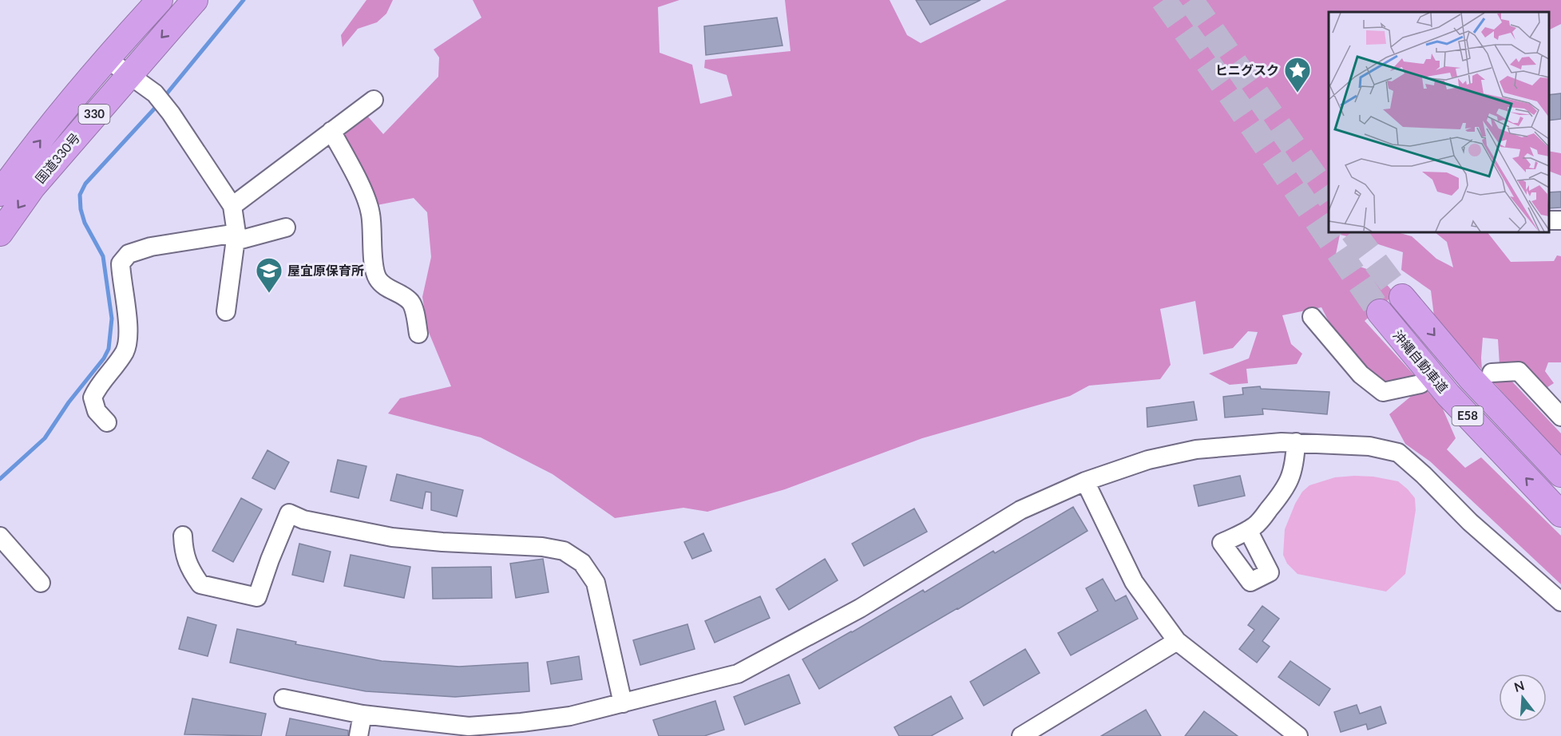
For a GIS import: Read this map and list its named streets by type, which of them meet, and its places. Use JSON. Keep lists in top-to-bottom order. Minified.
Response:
{"streets":{"highway":["330","国道330号","沖縄自動車道","E58"]},"places":{"place":["ヒニグスク"],"school or university":["屋宜原保育所"]},"north":"top"}
